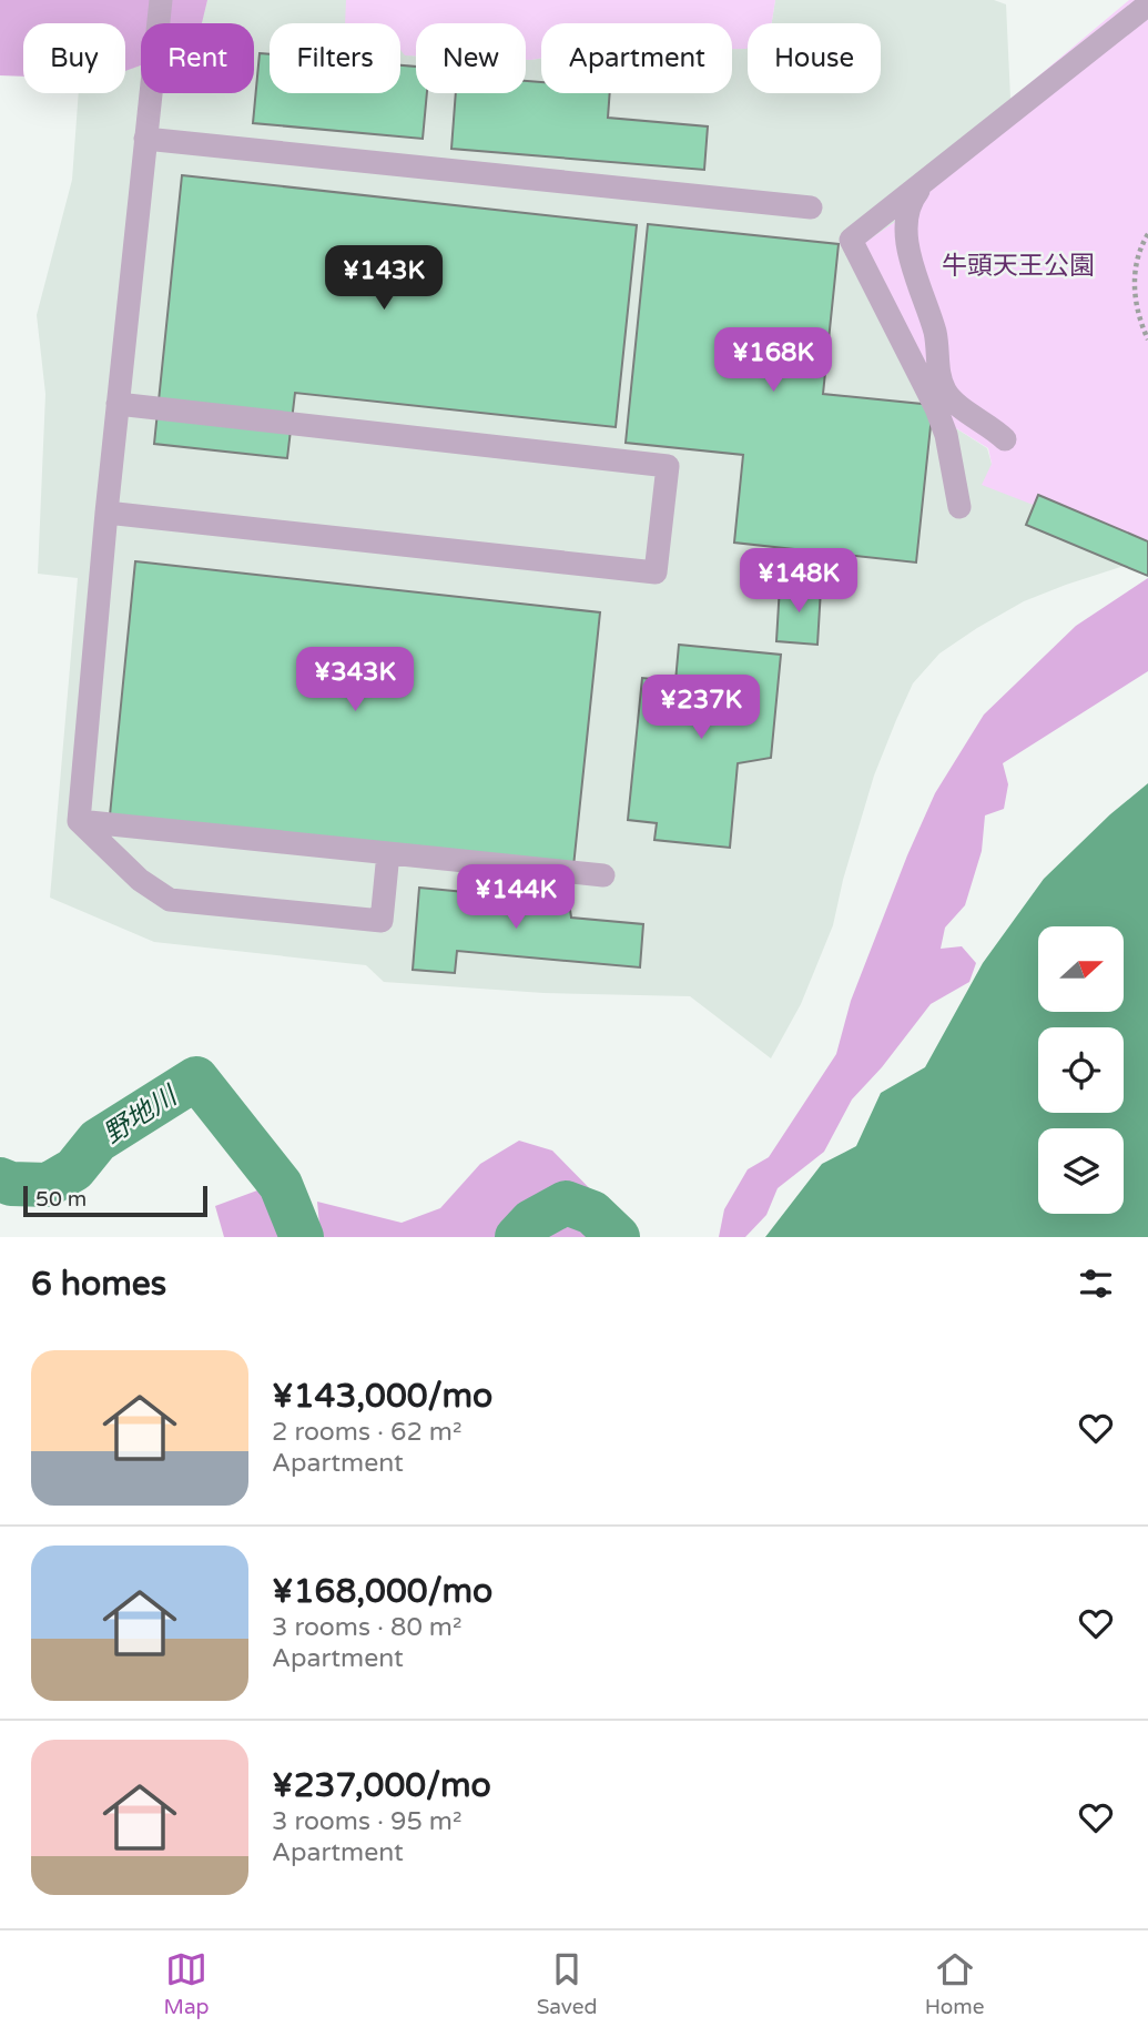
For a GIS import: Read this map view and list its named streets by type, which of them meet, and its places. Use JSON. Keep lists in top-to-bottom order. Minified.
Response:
{"water":["野地川"],"parks":["牛頭天王公園"],"scale_bar":"50 m","north":"right","page":{"chip":["Buy","Rent","Filters","New","Apartment","House"],"price":["¥143K","¥168K","¥148K","¥343K","¥237K","¥144K"],"scale":"50 m","heading":"6 homes","list":[{"name":"¥143,000/mo","note":"2 rooms · 62 m² · Apartment"},{"name":"¥168,000/mo","note":"3 rooms · 80 m² · Apartment"},{"name":"¥237,000/mo","note":"3 rooms · 95 m² · Apartment"}],"tabs":["Map","Saved","Home"]}}
